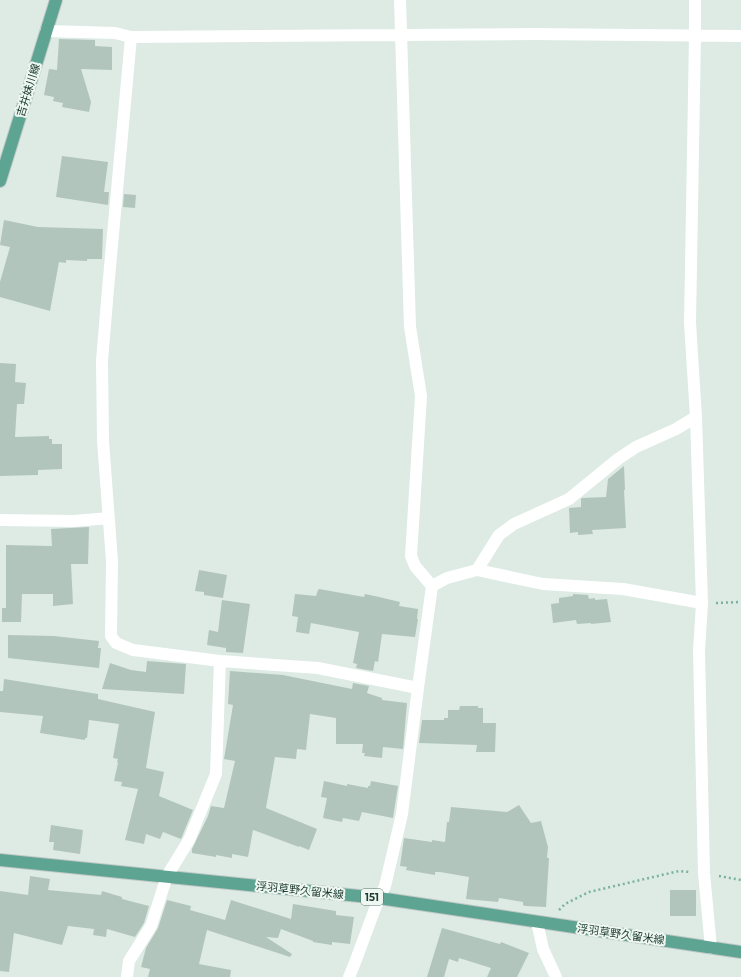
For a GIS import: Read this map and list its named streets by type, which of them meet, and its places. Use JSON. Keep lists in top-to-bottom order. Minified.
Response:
{"streets":{"main road":["吉井妹川線","浮羽草野久留米線","151"]}}
